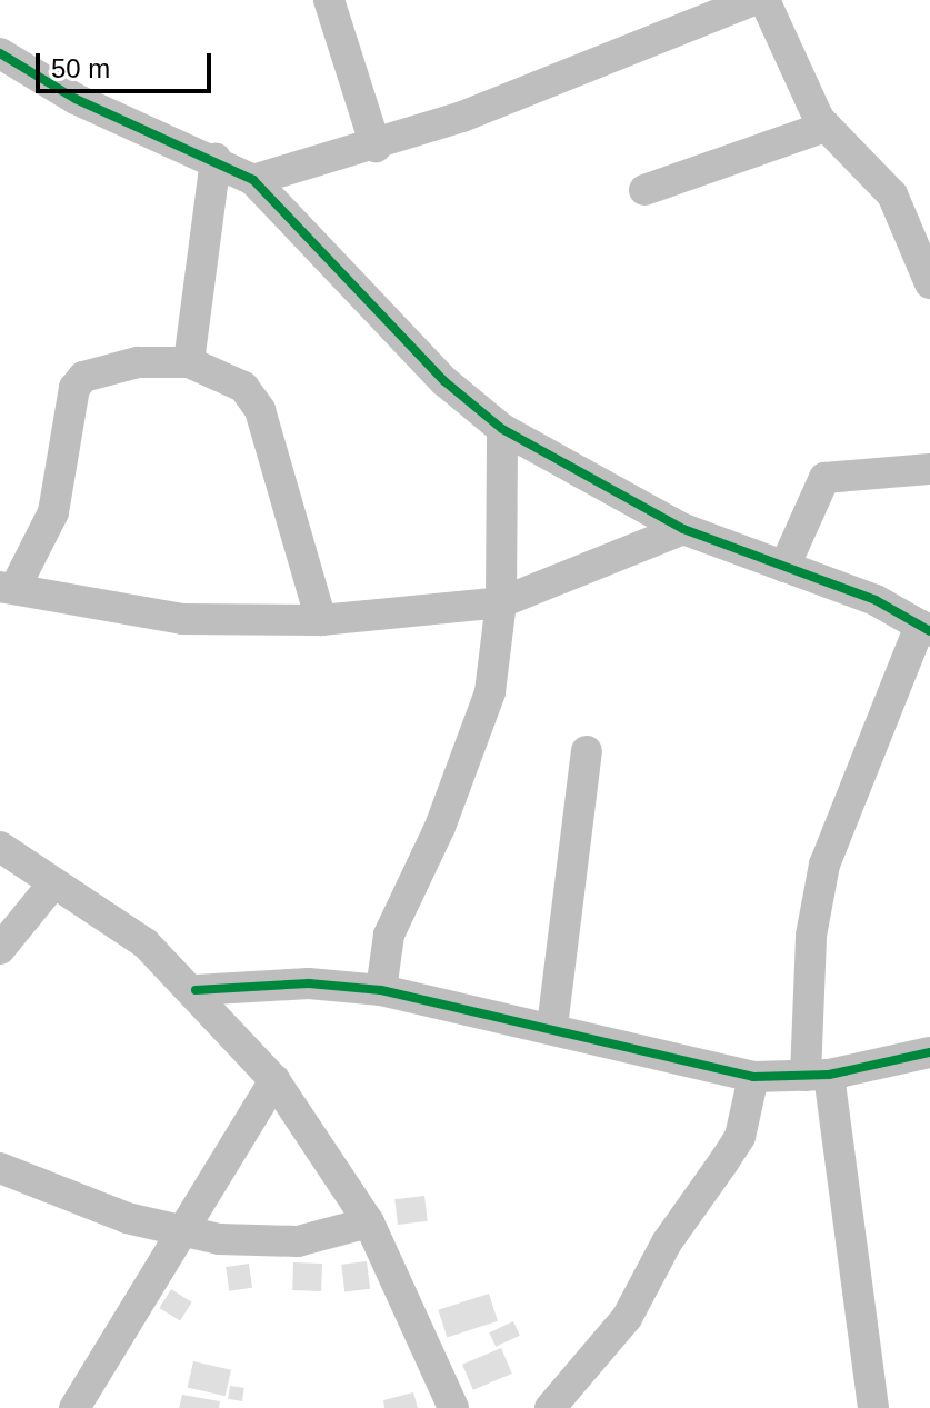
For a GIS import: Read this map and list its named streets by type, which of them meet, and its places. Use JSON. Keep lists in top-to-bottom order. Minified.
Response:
{"scale_bar":"50 m"}
